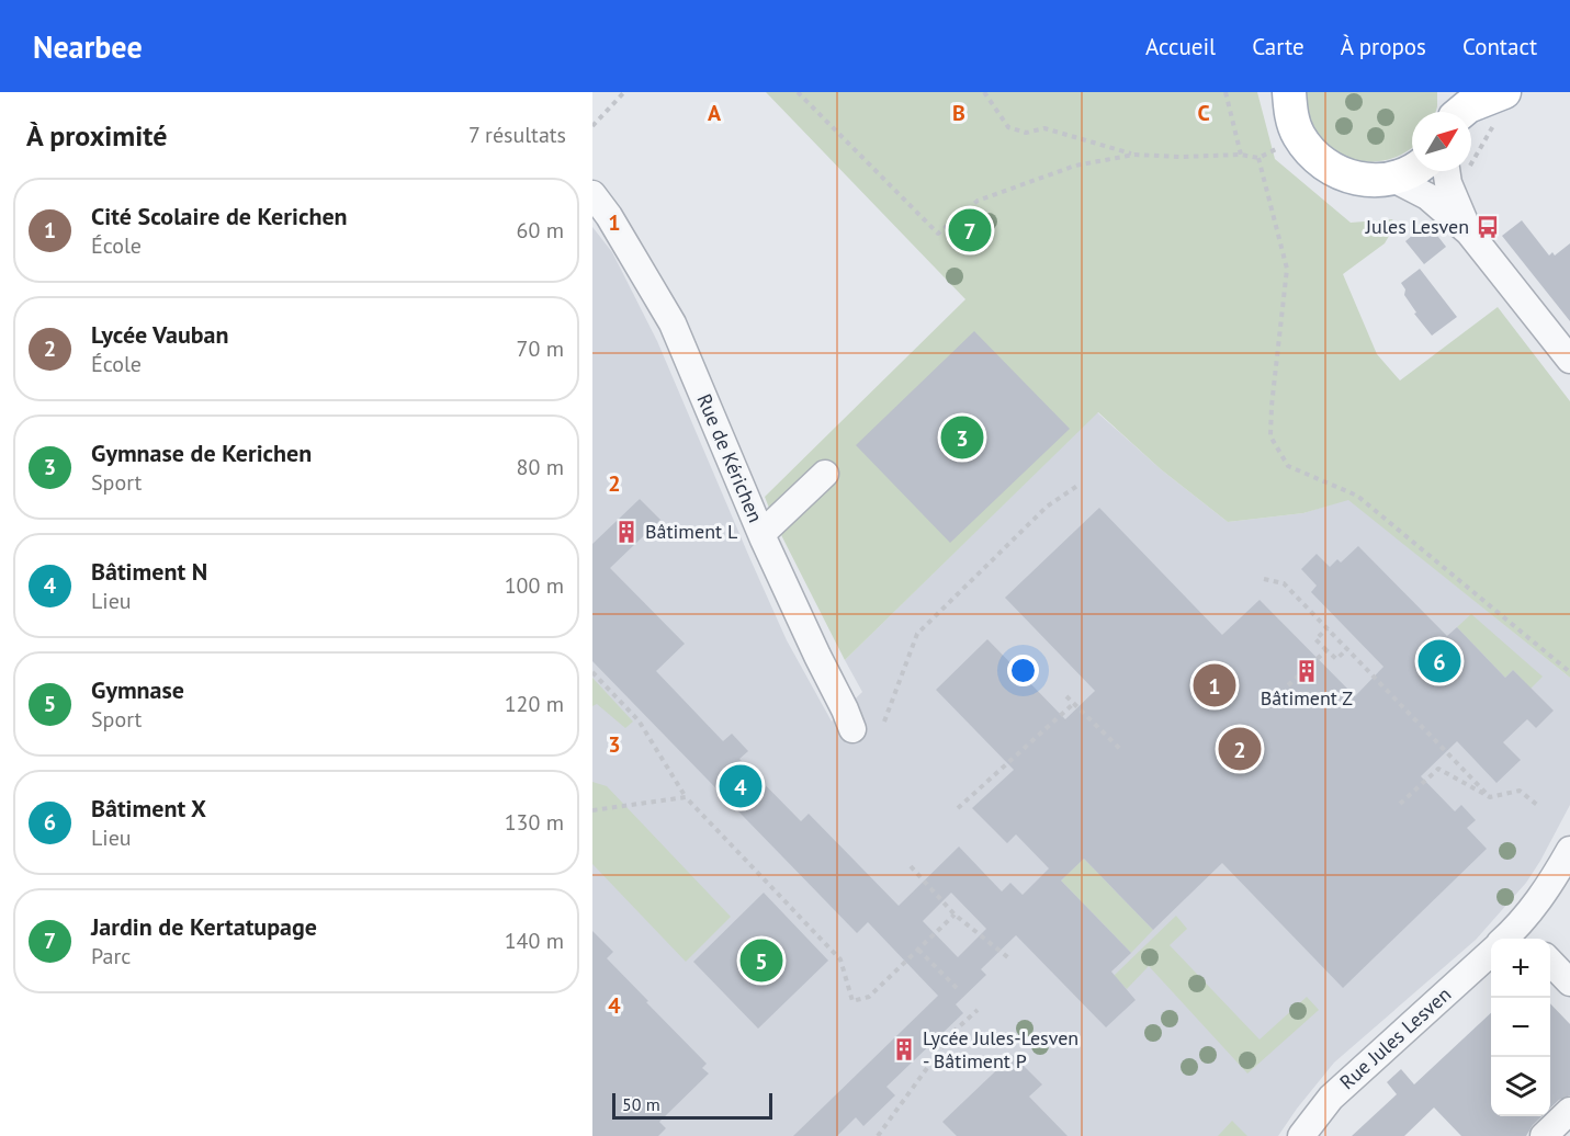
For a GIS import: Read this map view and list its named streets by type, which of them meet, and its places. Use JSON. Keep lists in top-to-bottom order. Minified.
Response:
{"streets":{"street":["Rue de Kérichen","Rue Jules Lesven"]},"places":{"bus stop":["Jules Lesven"],"building":["Bâtiment L","Bâtiment Z","Lycée Jules-Lesven - Bâtiment P"]},"scale_bar":"50 m","north":"top right","page":{"header":"Nearbee","nav":["Accueil","Carte","À propos","Contact"],"heading":["À proximité","7 résultats"],"list":[{"mark":"1","name":"Cité Scolaire de Kerichen","note":"École","value":"60 m"},{"mark":"2","name":"Lycée Vauban","note":"École","value":"70 m"},{"mark":"3","name":"Gymnase de Kerichen","note":"Sport","value":"80 m"},{"mark":"4","name":"Bâtiment N","note":"Lieu","value":"100 m"},{"mark":"5","name":"Gymnase","note":"Sport","value":"120 m"},{"mark":"6","name":"Bâtiment X","note":"Lieu","value":"130 m"},{"mark":"7","name":"Jardin de Kertatupage","note":"Parc","value":"140 m"}],"pins":["7","3","6","1","2","4","5"],"map_buttons":["+","−"],"scale":"50 m"},"grid":{"columns":["A","B","C"],"rows":["1","2","3","4"]}}
